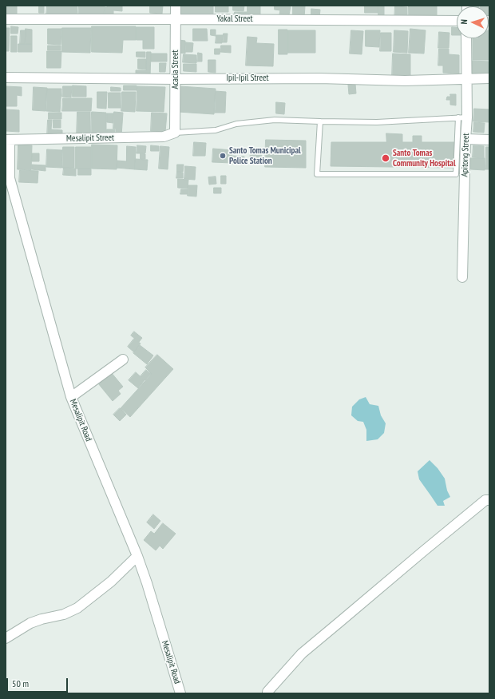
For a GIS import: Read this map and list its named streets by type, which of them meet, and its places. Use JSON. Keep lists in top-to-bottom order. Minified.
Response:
{"streets":{"street":["Yakal Street","Acacia Street","Ipil-Ipil Street","Mesalipit Street","Apitong Street","Mesalipit Road"]},"crossings":[["Yakal Street","Acacia Street"],["Acacia Street","Ipil-Ipil Street"],["Acacia Street","Mesalipit Street"],["Ipil-Ipil Street","Apitong Street"],["Mesalipit Street","Mesalipit Road"]],"places":["Santo Tomas Municipal Police Station","Santo Tomas Community Hospital"],"scale_bar":"50 m","north":"left"}
